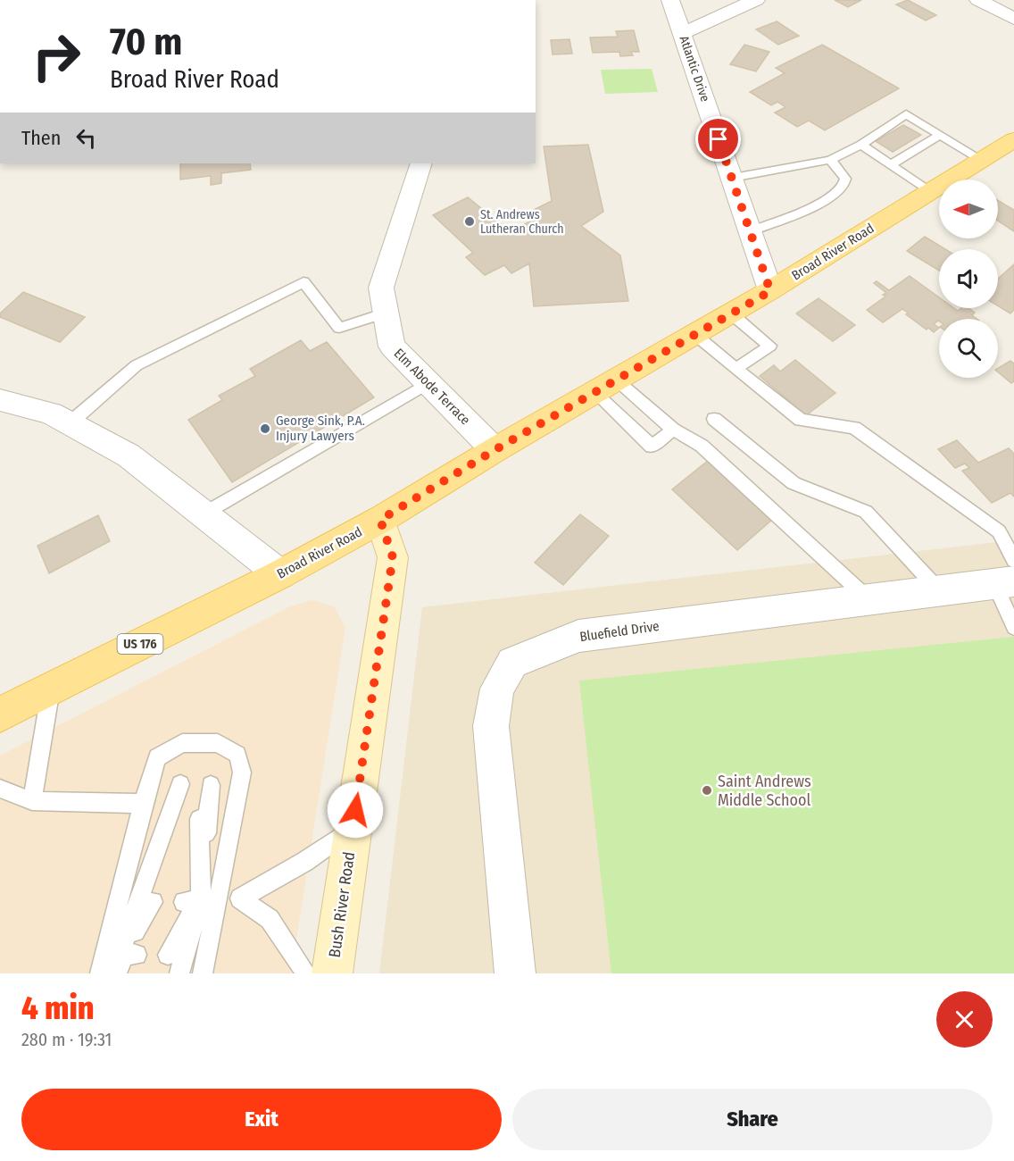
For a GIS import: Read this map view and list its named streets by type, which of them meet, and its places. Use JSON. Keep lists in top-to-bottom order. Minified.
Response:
{"streets":{"main road":["Broad River Road","US 176","Bush River Road"],"street":["Atlantic Drive","Elm Abode Terrace","Bluefield Drive"]},"crossings":[["Atlantic Drive","Broad River Road"],["Broad River Road","Elm Abode Terrace"],["Broad River Road","Bush River Road"]],"places":["St. Andrews Lutheran Church","George Sink, P.A. Injury Lawyers","Saint Andrews Middle School"],"north":"left","page":{"turn":["70 m","Broad River Road"],"then":"Then","heading":["4 min","280 m · 19:31"],"buttons":["Exit","Share"]}}
